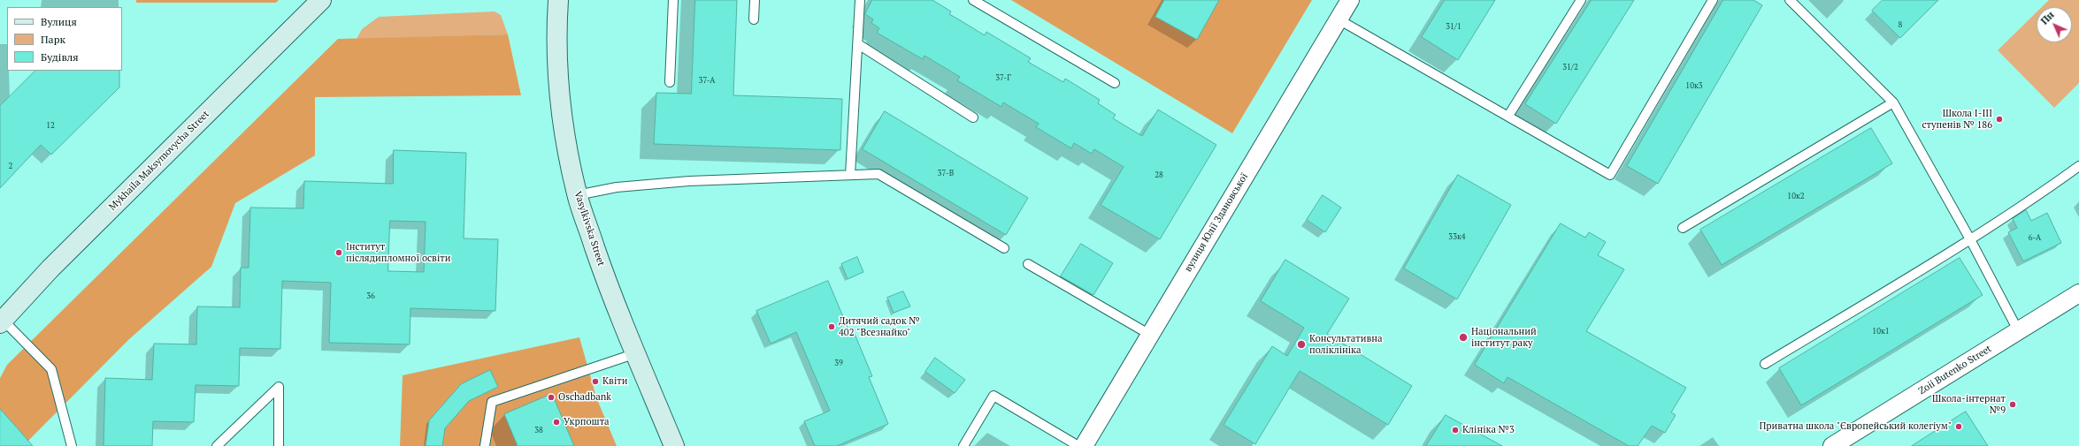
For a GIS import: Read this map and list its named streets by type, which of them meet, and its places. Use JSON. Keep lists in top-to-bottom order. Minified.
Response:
{"streets":{"main road":["Mykhaila Maksymovycha Street","Vasylkivska Street"],"street":["вулиця Юлії Здановської","Zoii Butenko Street"]},"places":["Школа І-ІІІ ступенів № 186","Інститут післядипломної освіти","Дитячий садок № 402 \"Всезнайко\"","Національний інститут раку","Консультативна поліклініка","Квіти","Oschadbank","Школа-інтернат №9","Укрпошта","Приватна школа \"Європейський колегіум\"","Клініка №3"],"house_numbers":["8","31/1","31/2","37-Г","37-А","10к3","12","2","37-В","28","10к2","33к4","6-А","36","10к1","39","38"],"legend":["Вулиця","Парк","Будівля"],"north":"top left"}
